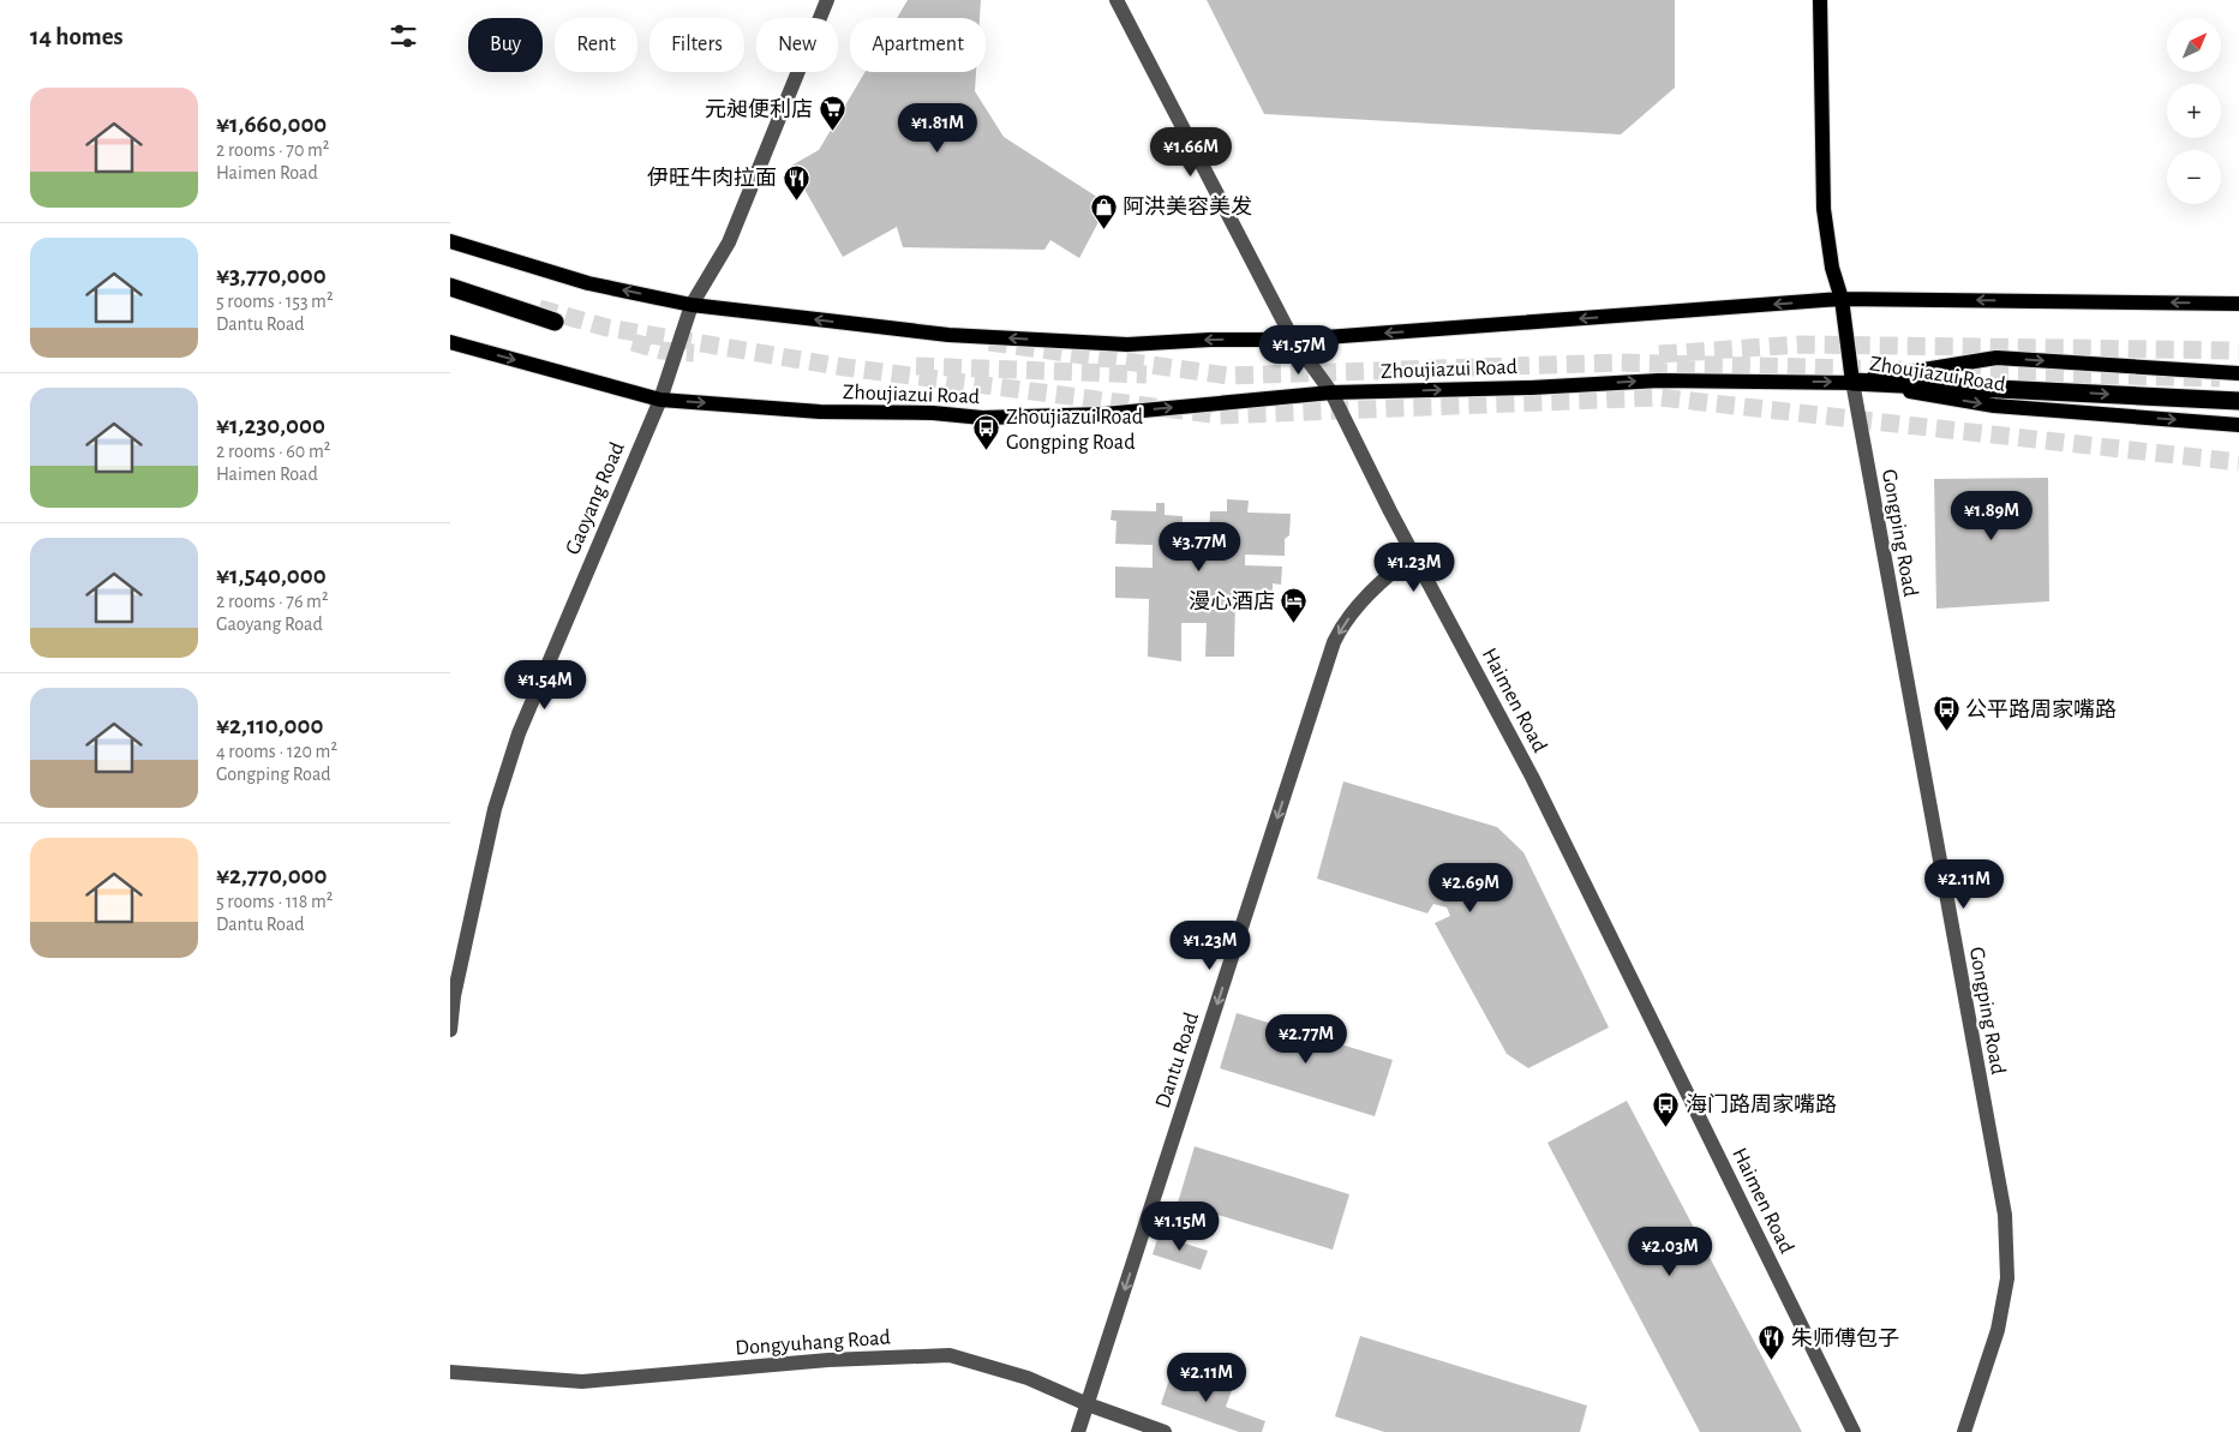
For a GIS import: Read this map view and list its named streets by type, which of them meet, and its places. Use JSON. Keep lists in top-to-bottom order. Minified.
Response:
{"streets":{"main road":["Zhoujiazui Road"],"street":["Gaoyang Road","Gongping Road","Haimen Road","Dantu Road","Dongyuhang Road"]},"crossings":[["Zhoujiazui Road","Gaoyang Road"],["Zhoujiazui Road","Gongping Road"],["Zhoujiazui Road","Haimen Road"],["Haimen Road","Dantu Road"],["Dantu Road","Dongyuhang Road"]],"one_way":["Dantu Road"],"places":{"supermarket":["元昶便利店"],"restaurant":["伊旺牛肉拉面","朱师傅包子"],"shop":["阿洪美容美发"],"bus stop":["Zhoujiazui Road Gongping Road","公平路周家嘴路","海门路周家嘴路"],"hotel":["漫心酒店"]},"north":"top right","page":{"heading":"14 homes","map_buttons":["+","−"],"chip":["Buy","Rent","Filters","New","Apartment"],"list":[{"name":"¥1,660,000","note":"2 rooms · 70 m² · Haimen Road"},{"name":"¥3,770,000","note":"5 rooms · 153 m² · Dantu Road"},{"name":"¥1,230,000","note":"2 rooms · 60 m² · Haimen Road"},{"name":"¥1,540,000","note":"2 rooms · 76 m² · Gaoyang Road"},{"name":"¥2,110,000","note":"4 rooms · 120 m² · Gongping Road"},{"name":"¥2,770,000","note":"5 rooms · 118 m² · Dantu Road"}],"price":["¥1.81M","¥1.66M","¥1.57M","¥1.89M","¥3.77M","¥1.23M","¥1.54M","¥2.11M","¥2.69M","¥1.23M","¥2.77M","¥1.15M","¥2.03M","¥2.11M"]}}
